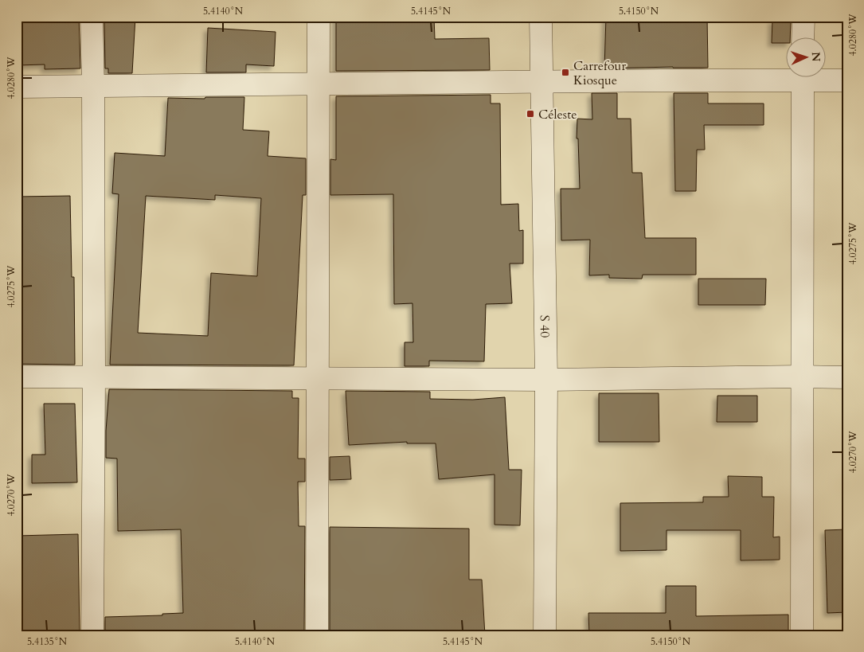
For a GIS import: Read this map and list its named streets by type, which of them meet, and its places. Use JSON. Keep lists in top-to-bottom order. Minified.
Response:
{"streets":{"street":["S 40"]},"places":{"transit":["Carrefour Kiosque","Céleste"]},"north":"right","coordinates":["5.4140°N","5.4145°N","5.4150°N","4.0280°W","4.0275°W","4.0270°W","5.4135°N"]}
